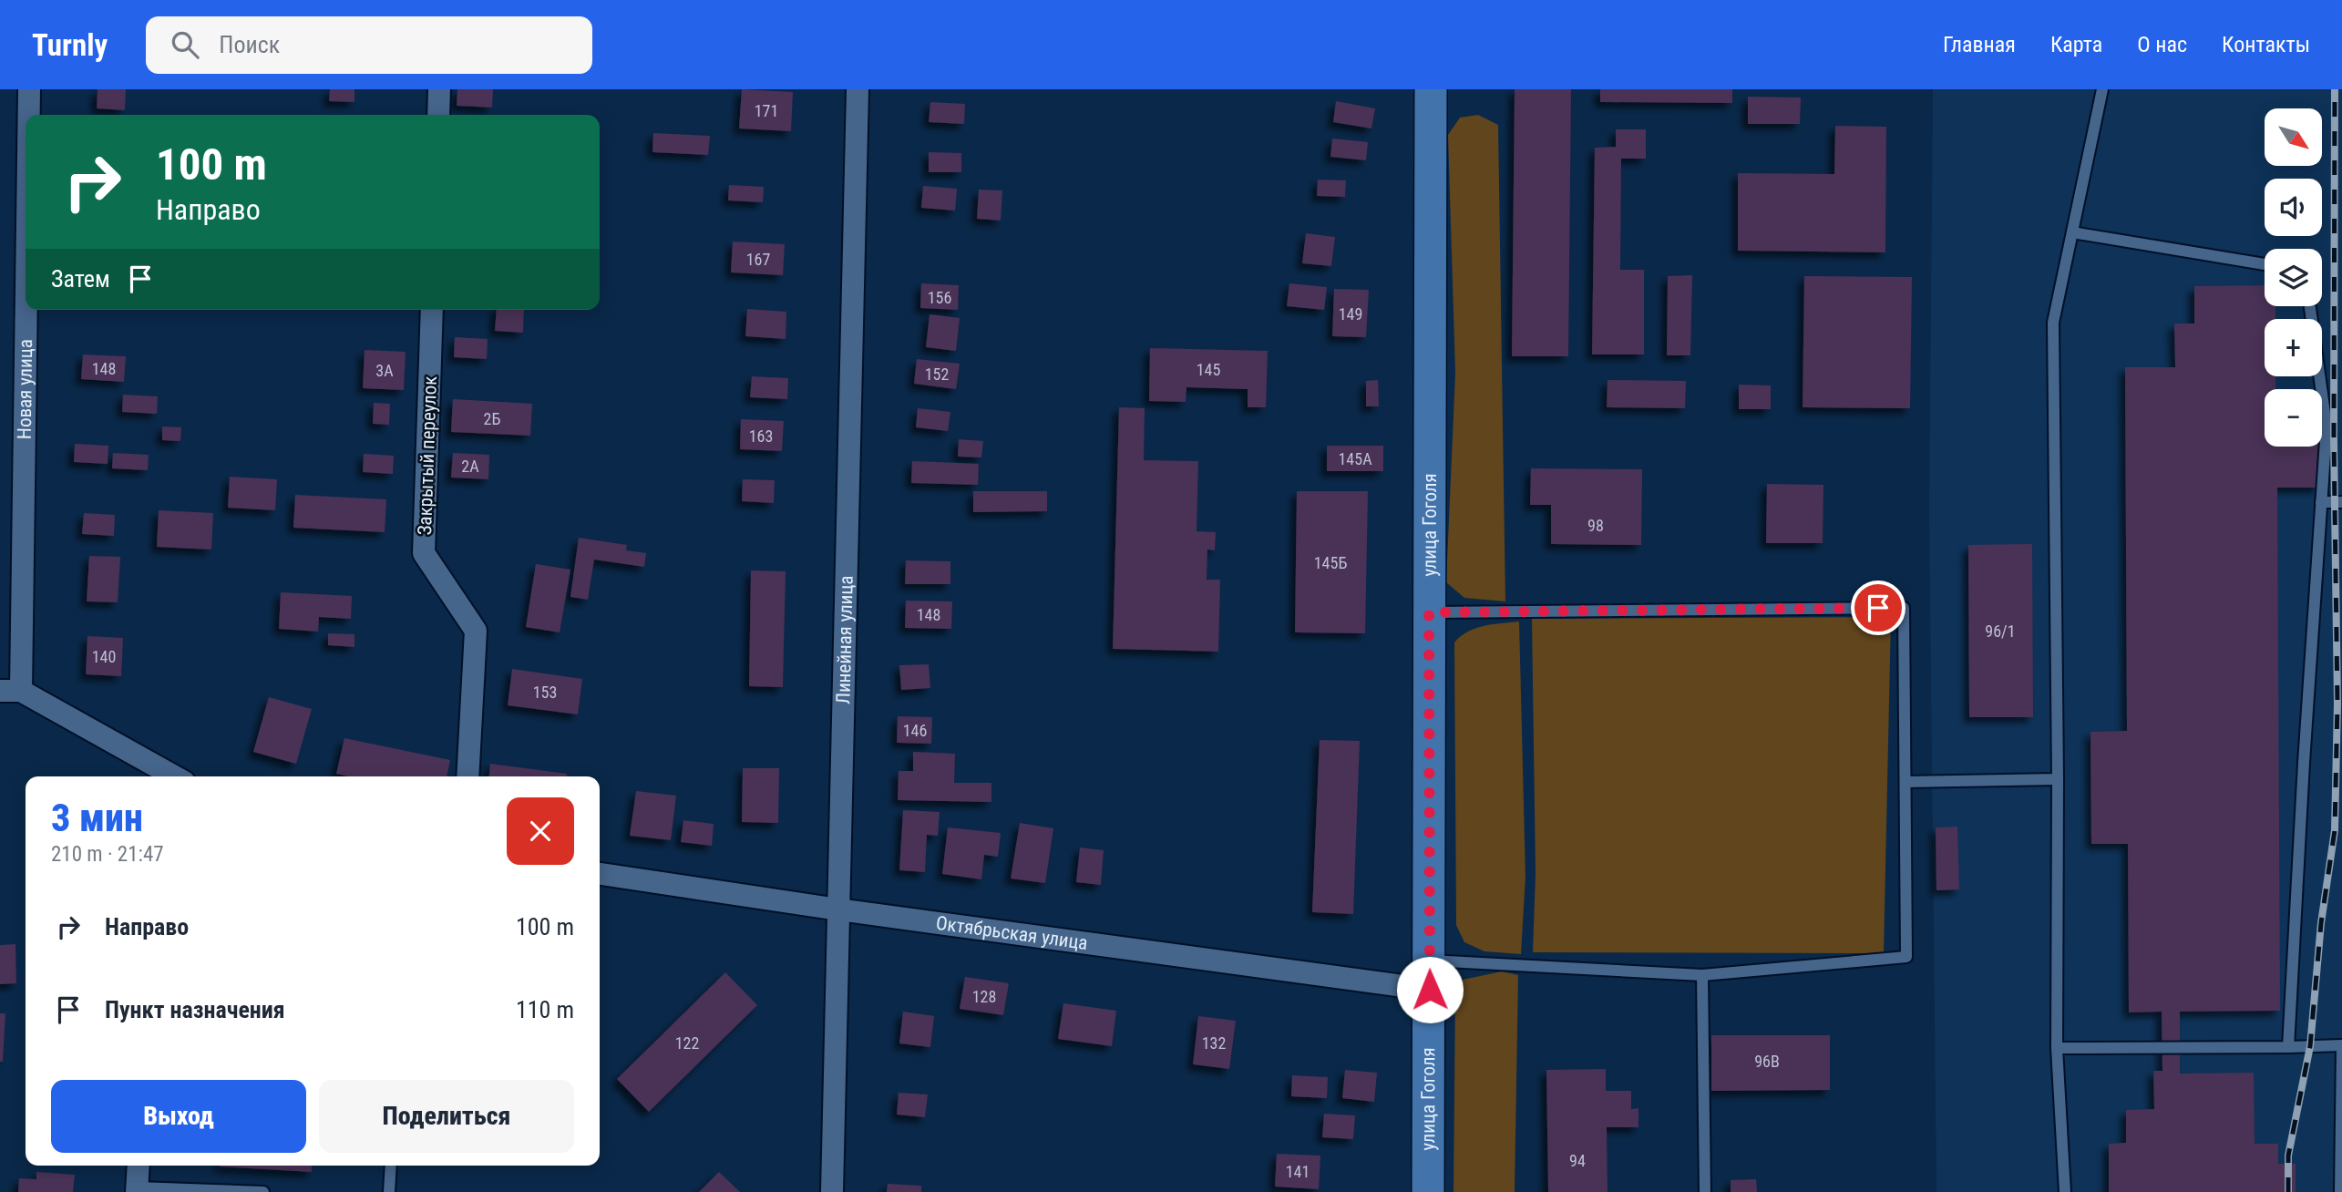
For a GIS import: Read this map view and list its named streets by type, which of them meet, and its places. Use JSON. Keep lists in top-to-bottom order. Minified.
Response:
{"streets":{"street":["Новая улица","Закрытый переулок","улица Гоголя","Линейная улица","Октябрьская улица"]},"crossings":[["улица Гоголя","Октябрьская улица"],["Линейная улица","Октябрьская улица"]],"house_numbers":["171","167","156","149","148","145","3А","152","2Б","163","145А","2А","98","145Б","148","96/1","140","153","146","128","122","132","96В","94","141"],"north":"bottom right","page":{"header":"Turnly","search":"Поиск","nav":["Главная","Карта","О нас","Контакты"],"map_buttons":["+","−"],"turn":["100 m","Направо"],"then":"Затем","heading":["3 мин","210 m · 21:47"],"list":[{"name":"Направо","value":"100 m"},{"name":"Пункт назначения","value":"110 m"}],"buttons":["Выход","Поделиться"]}}
